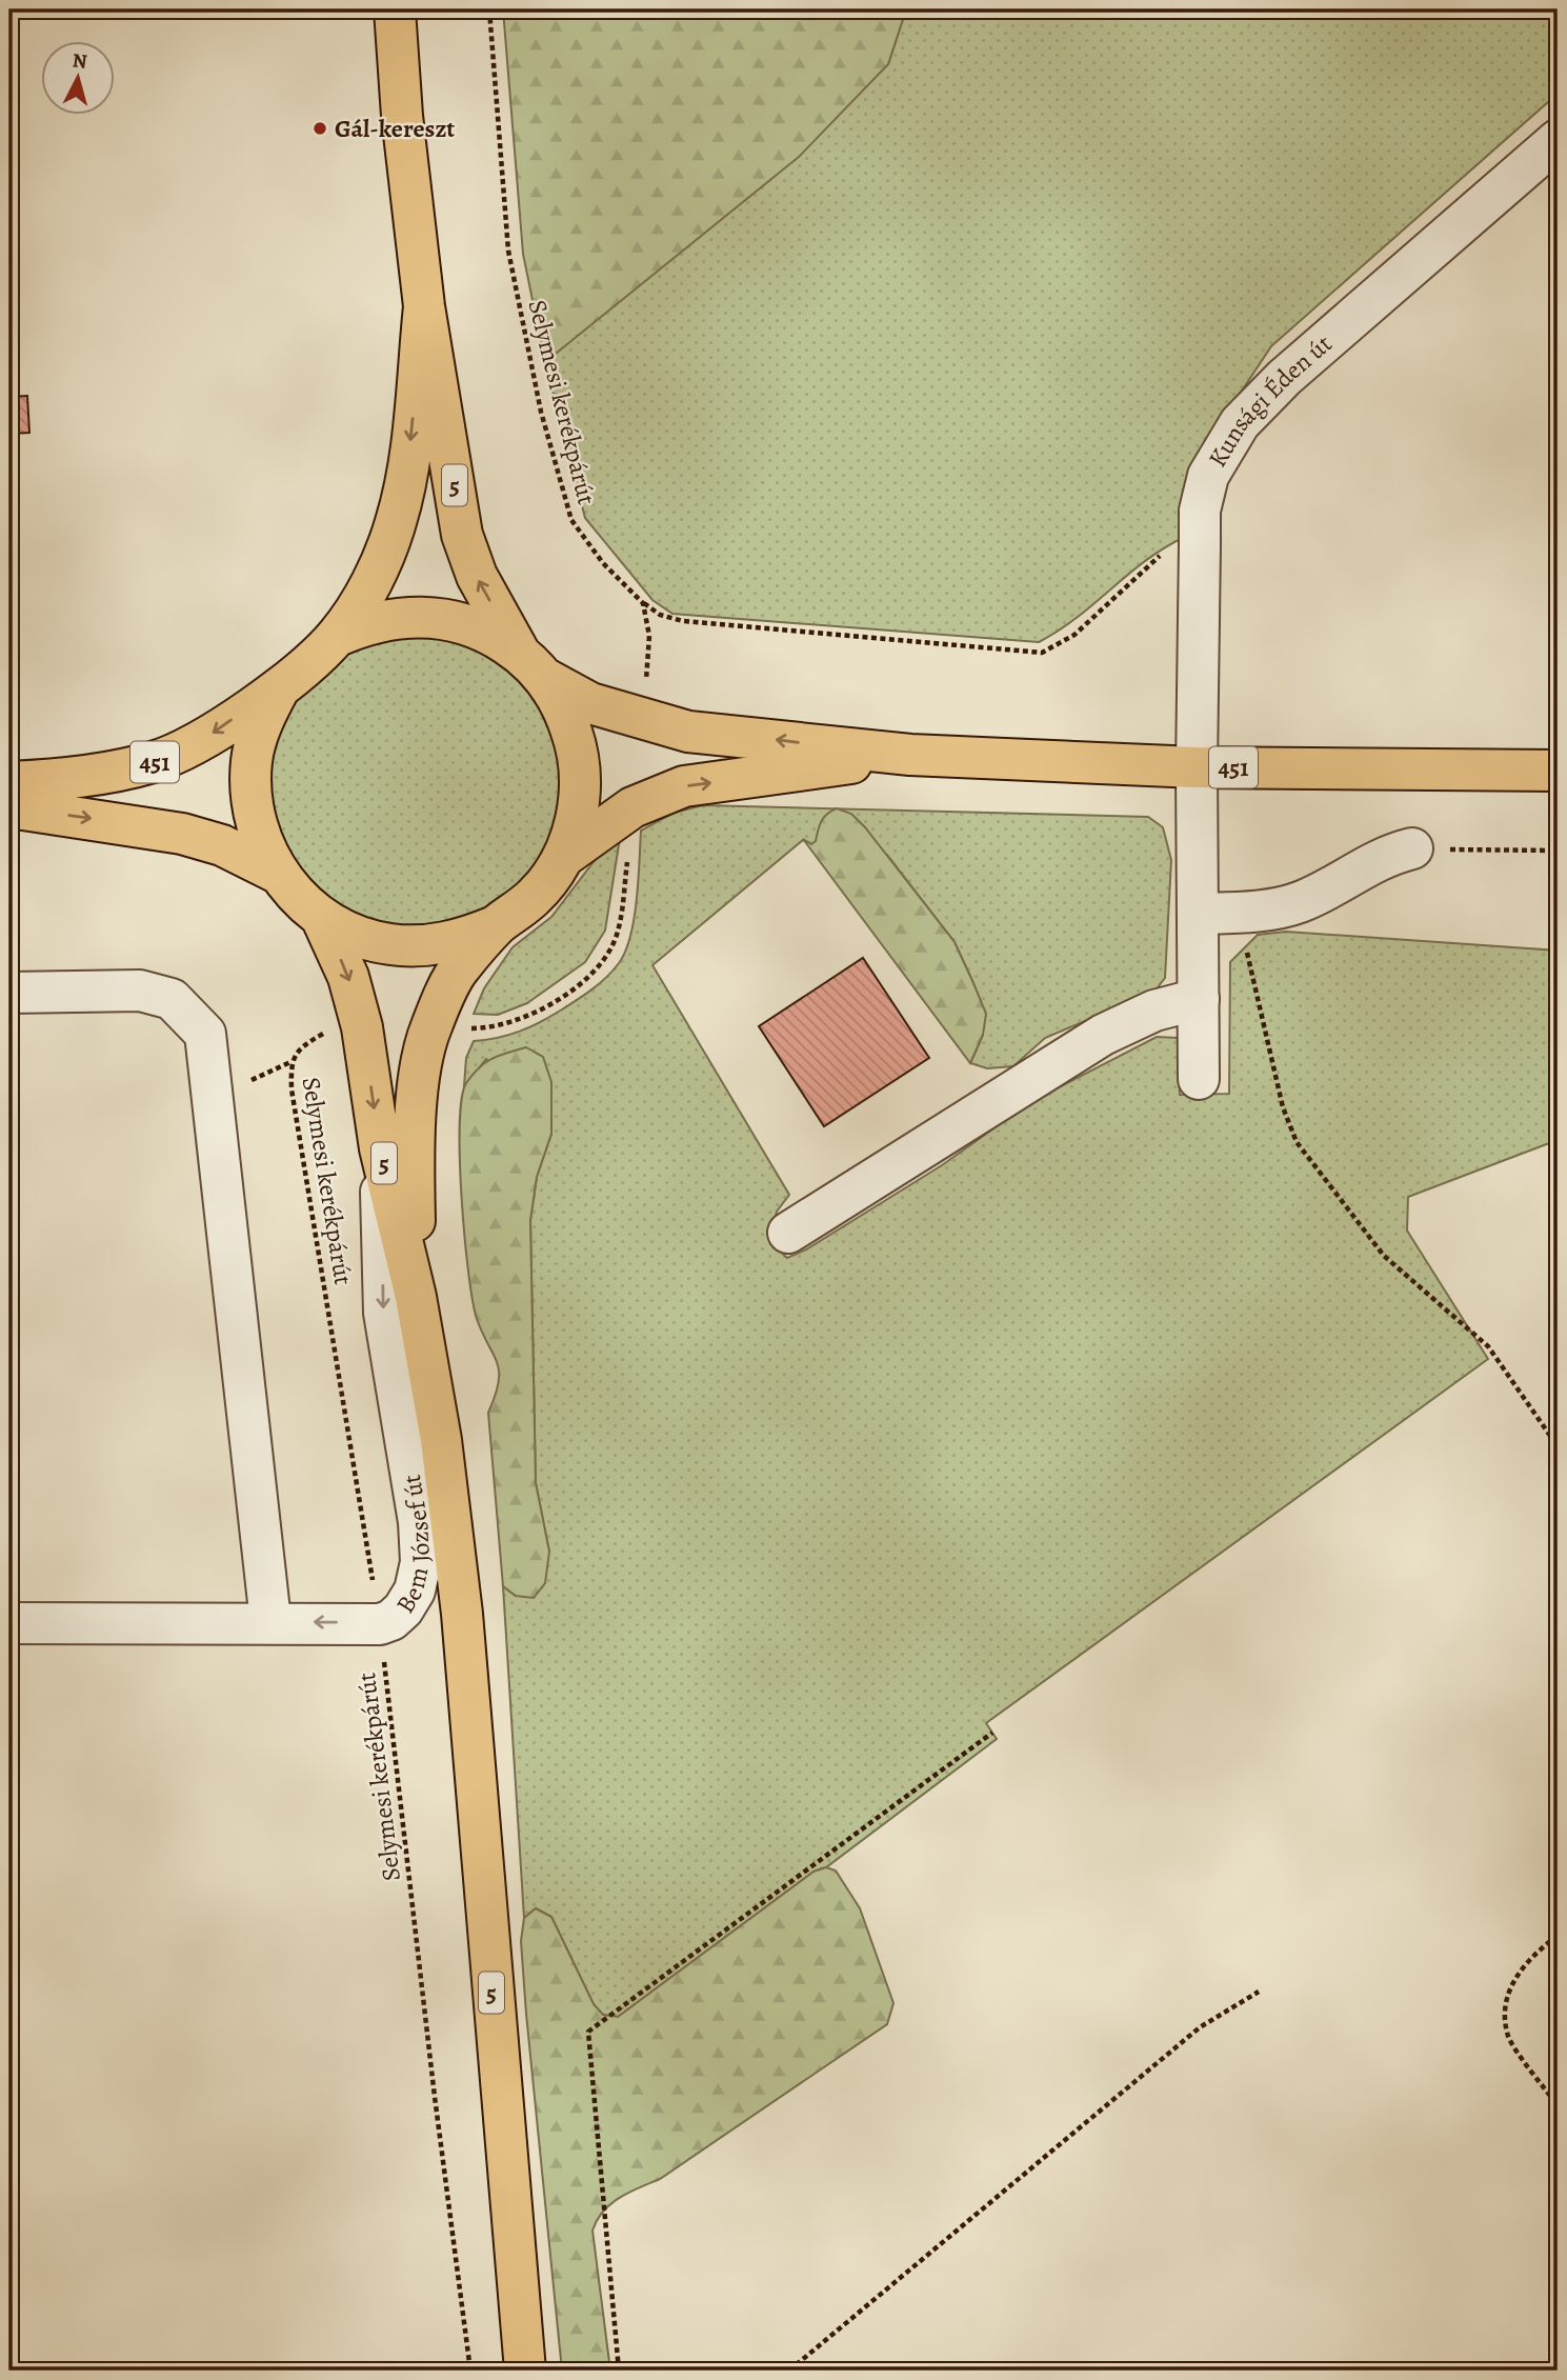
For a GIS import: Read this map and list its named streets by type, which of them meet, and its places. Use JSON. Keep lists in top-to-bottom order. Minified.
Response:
{"streets":{"main road":["5","451"],"street":["Kunsági Éden út","Bem József út"],"path":["Selymesi kerékpárút"]},"crossings":[["Selymesi kerékpárút","Kunsági Éden út"],["Selymesi kerékpárút","5"],["Selymesi kerékpárút","Bem József út"],["Kunsági Éden út","451"],["5","451"],["5","Bem József út"]],"one_way":["Bem József út"],"places":["Gál-kereszt"],"north":"top"}
